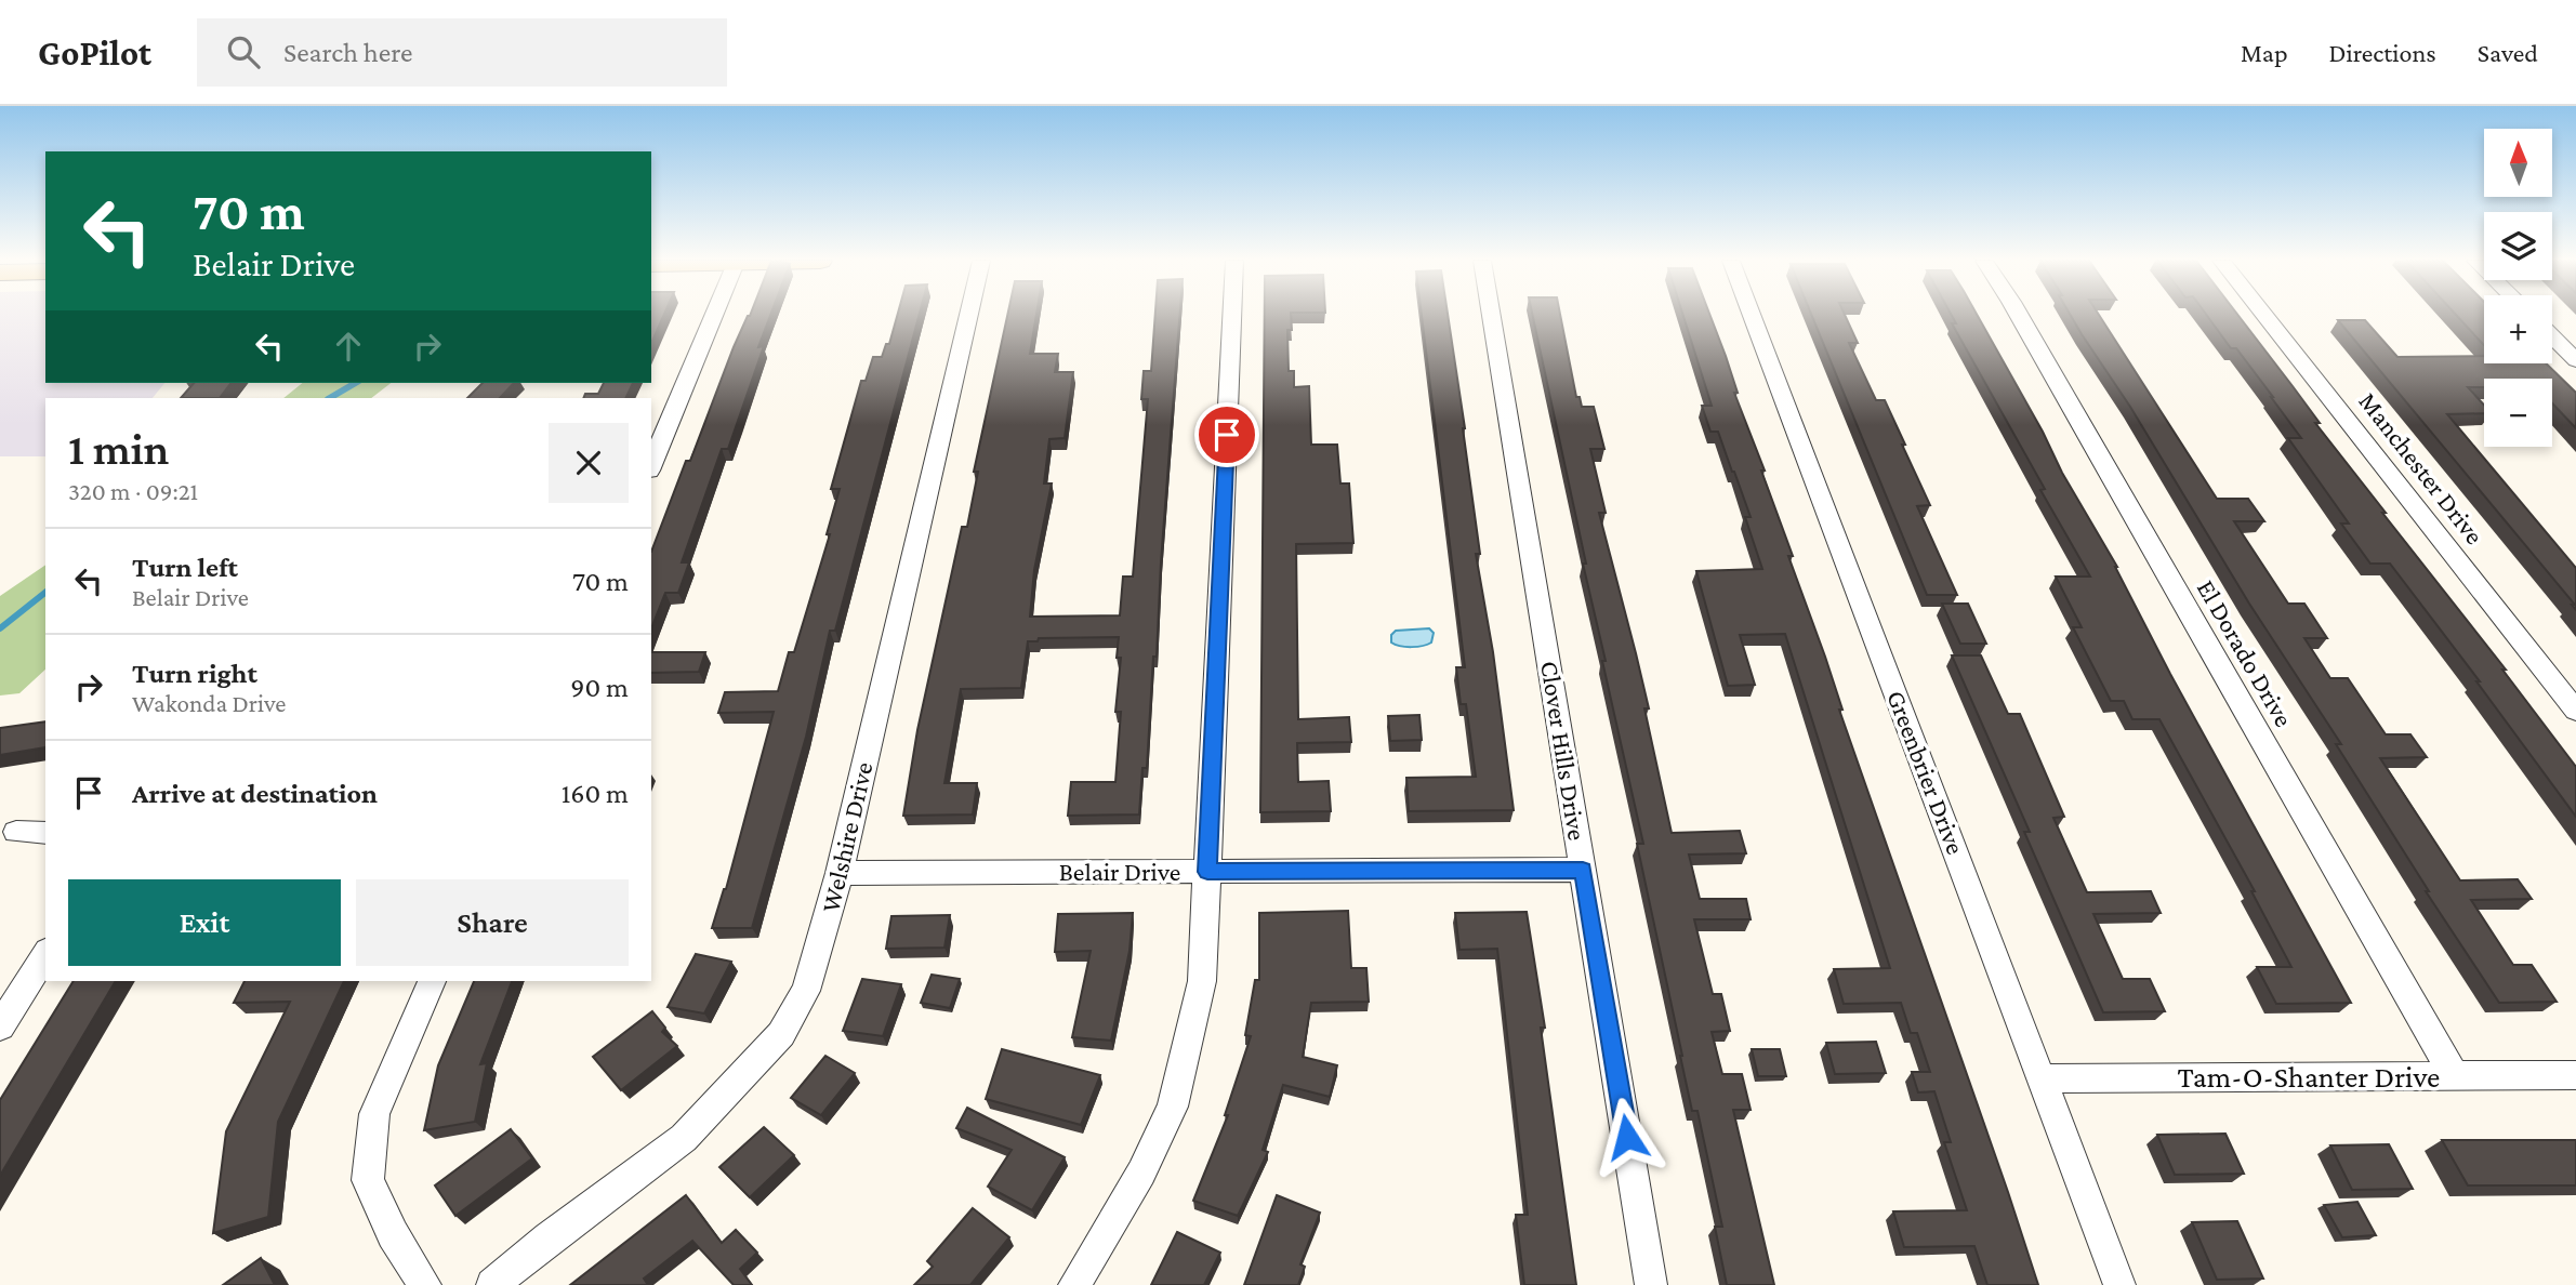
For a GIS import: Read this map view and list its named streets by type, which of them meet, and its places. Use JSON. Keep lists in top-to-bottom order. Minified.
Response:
{"streets":{"street":["Manchester Drive","El Dorado Drive","Clover Hills Drive","Greenbrier Drive","Welshire Drive","Belair Drive","Tam-O-Shanter Drive"]},"crossings":[["El Dorado Drive","Tam-O-Shanter Drive"],["Clover Hills Drive","Belair Drive"],["Greenbrier Drive","Tam-O-Shanter Drive"],["Welshire Drive","Belair Drive"]],"north":"top","page":{"header":"GoPilot","search":"Search here","nav":["Map","Directions","Saved"],"map_buttons":["+","−"],"turn":["70 m","Belair Drive"],"heading":["1 min","320 m · 09:21"],"list":[{"name":"Turn left","note":"Belair Drive","value":"70 m"},{"name":"Turn right","note":"Wakonda Drive","value":"90 m"},{"name":"Arrive at destination","value":"160 m"}],"buttons":["Exit","Share"]}}
